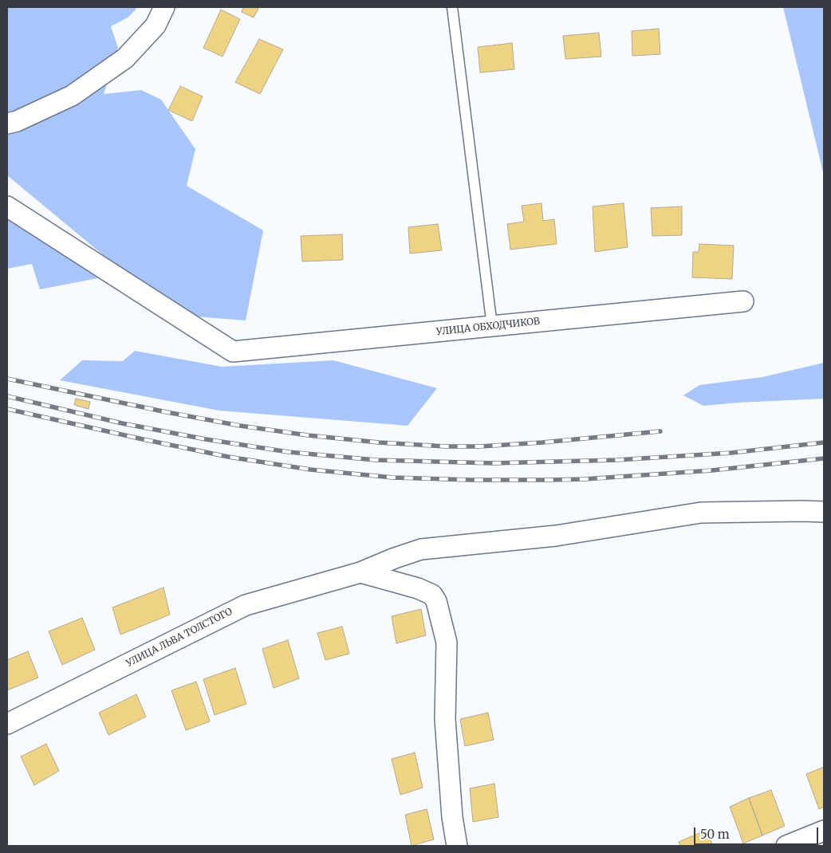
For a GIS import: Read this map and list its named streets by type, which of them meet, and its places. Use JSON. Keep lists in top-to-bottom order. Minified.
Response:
{"streets":{"street":["УЛИЦА ОБХОДЧИКОВ","УЛИЦА ЛЬВА ТОЛСТОГО"]},"scale_bar":"50 m"}
